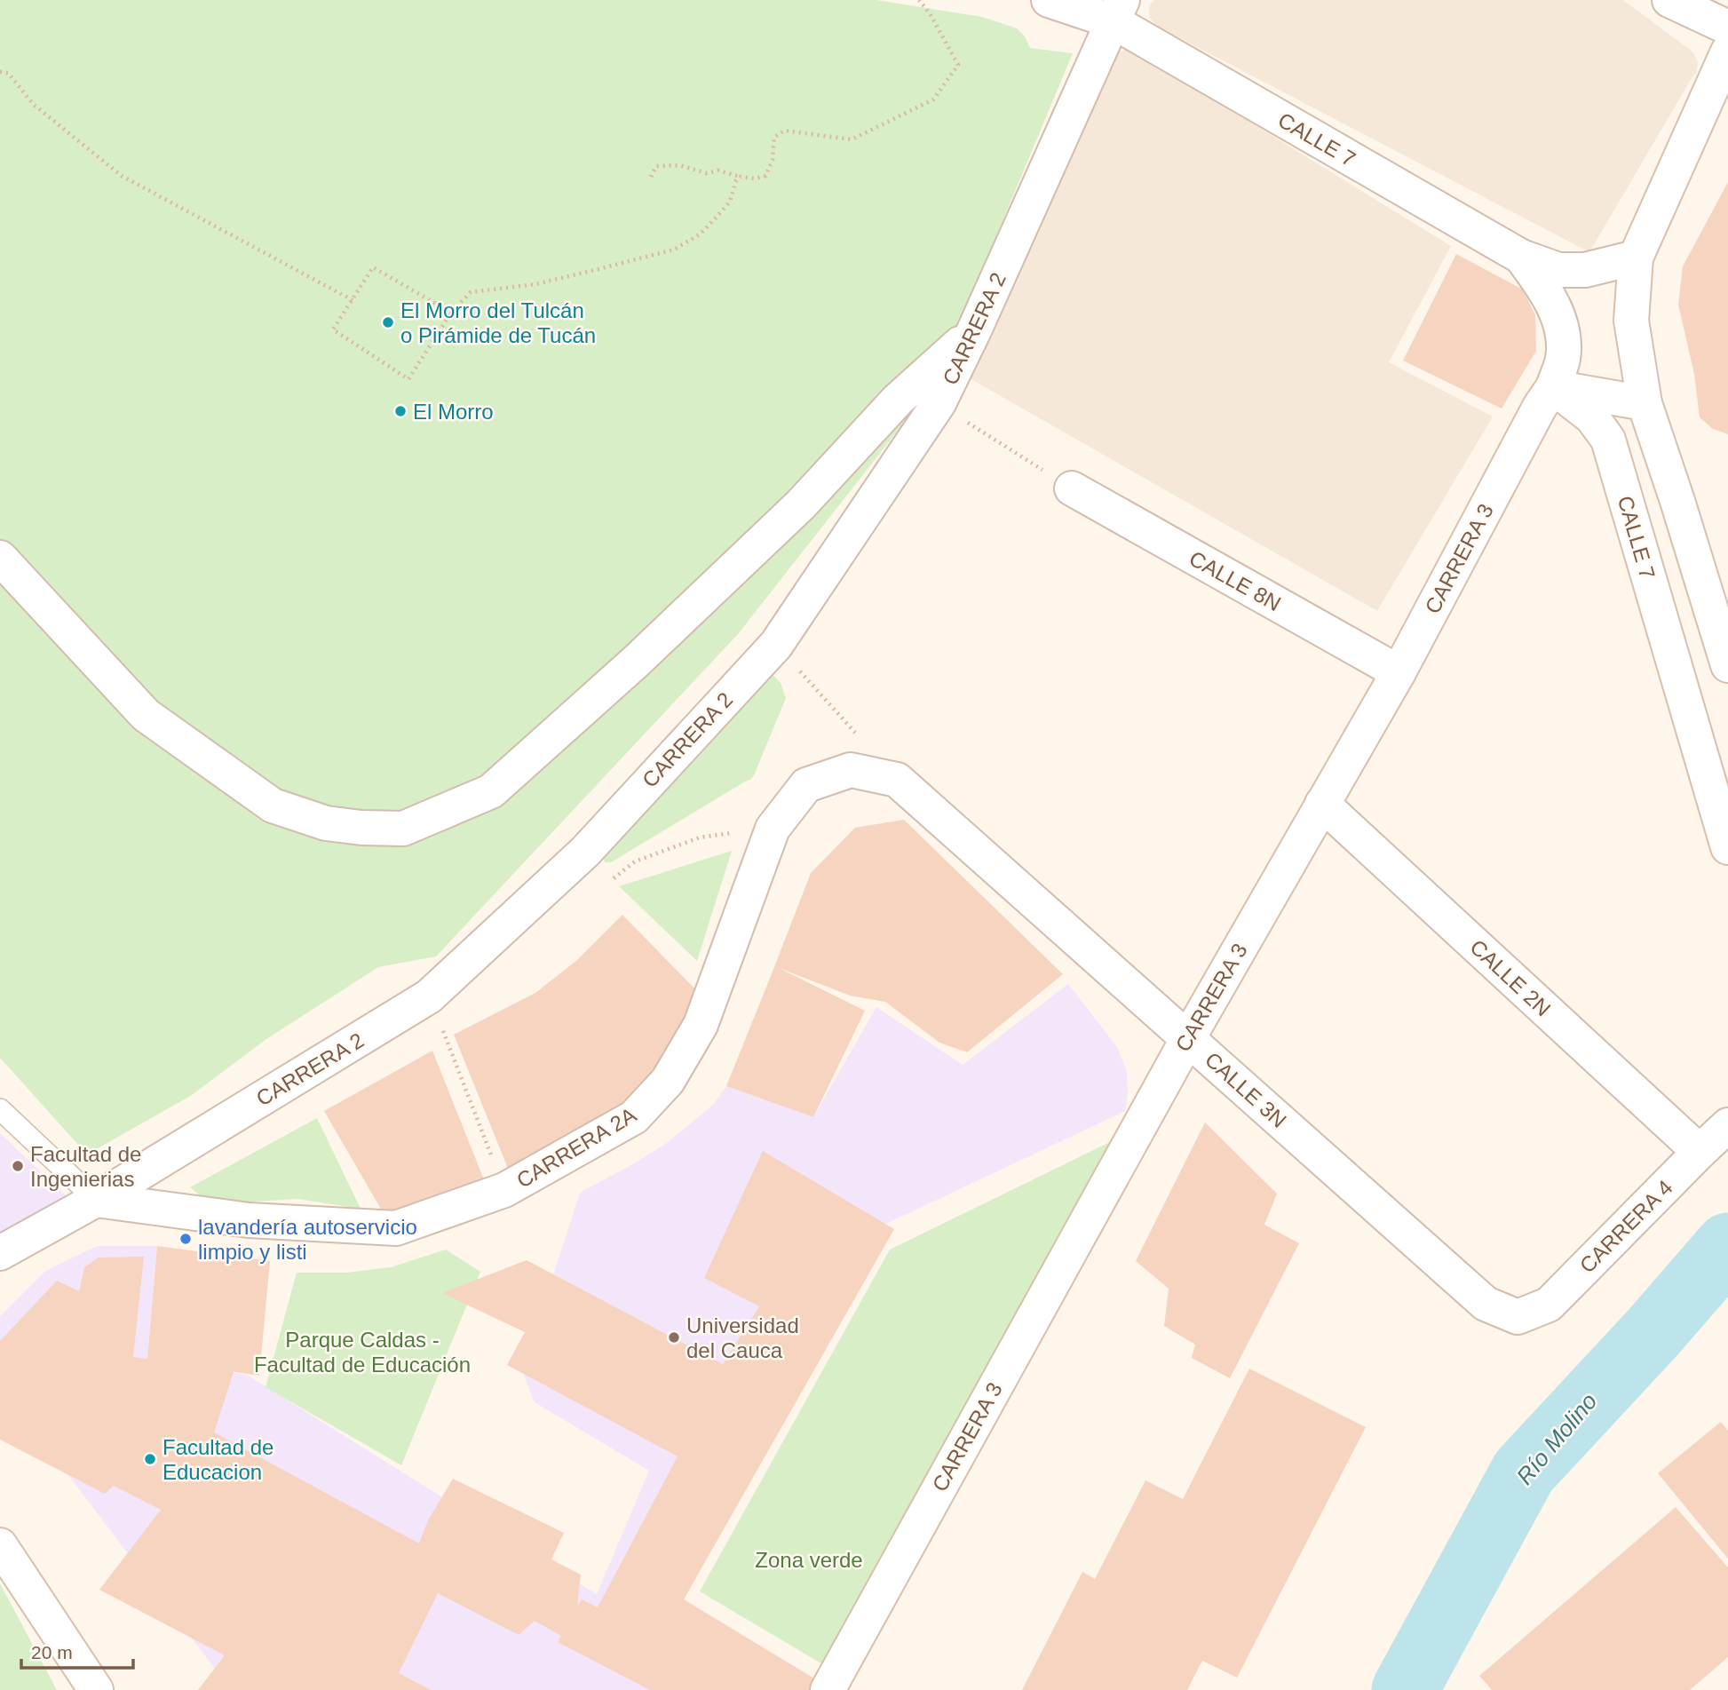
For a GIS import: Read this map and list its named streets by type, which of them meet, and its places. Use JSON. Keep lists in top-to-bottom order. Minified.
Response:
{"streets":{"street":["CALLE 7","CARRERA 2","CARRERA 3","CALLE 8N","CALLE 2N","CALLE 3N","CARRERA 2A","CARRERA 4"]},"crossings":[["CALLE 7","CARRERA 2"],["CALLE 7","CARRERA 3"],["CARRERA 2","CARRERA 2A"],["CARRERA 3","CALLE 8N"],["CARRERA 3","CALLE 2N"],["CARRERA 3","CALLE 3N"],["CALLE 2N","CARRERA 4"],["CALLE 3N","CARRERA 2A"],["CALLE 3N","CARRERA 4"]],"water":["Río Molino"],"parks":["Parque Caldas - Facultad de Educación","Zona verde"],"places":["El Morro del Tulcán o Pirámide de Tucán","El Morro","Facultad de Ingenierias","lavandería autoservicio limpio y listi","Universidad del Cauca","Facultad de Educacion"],"scale_bar":"20 m"}
